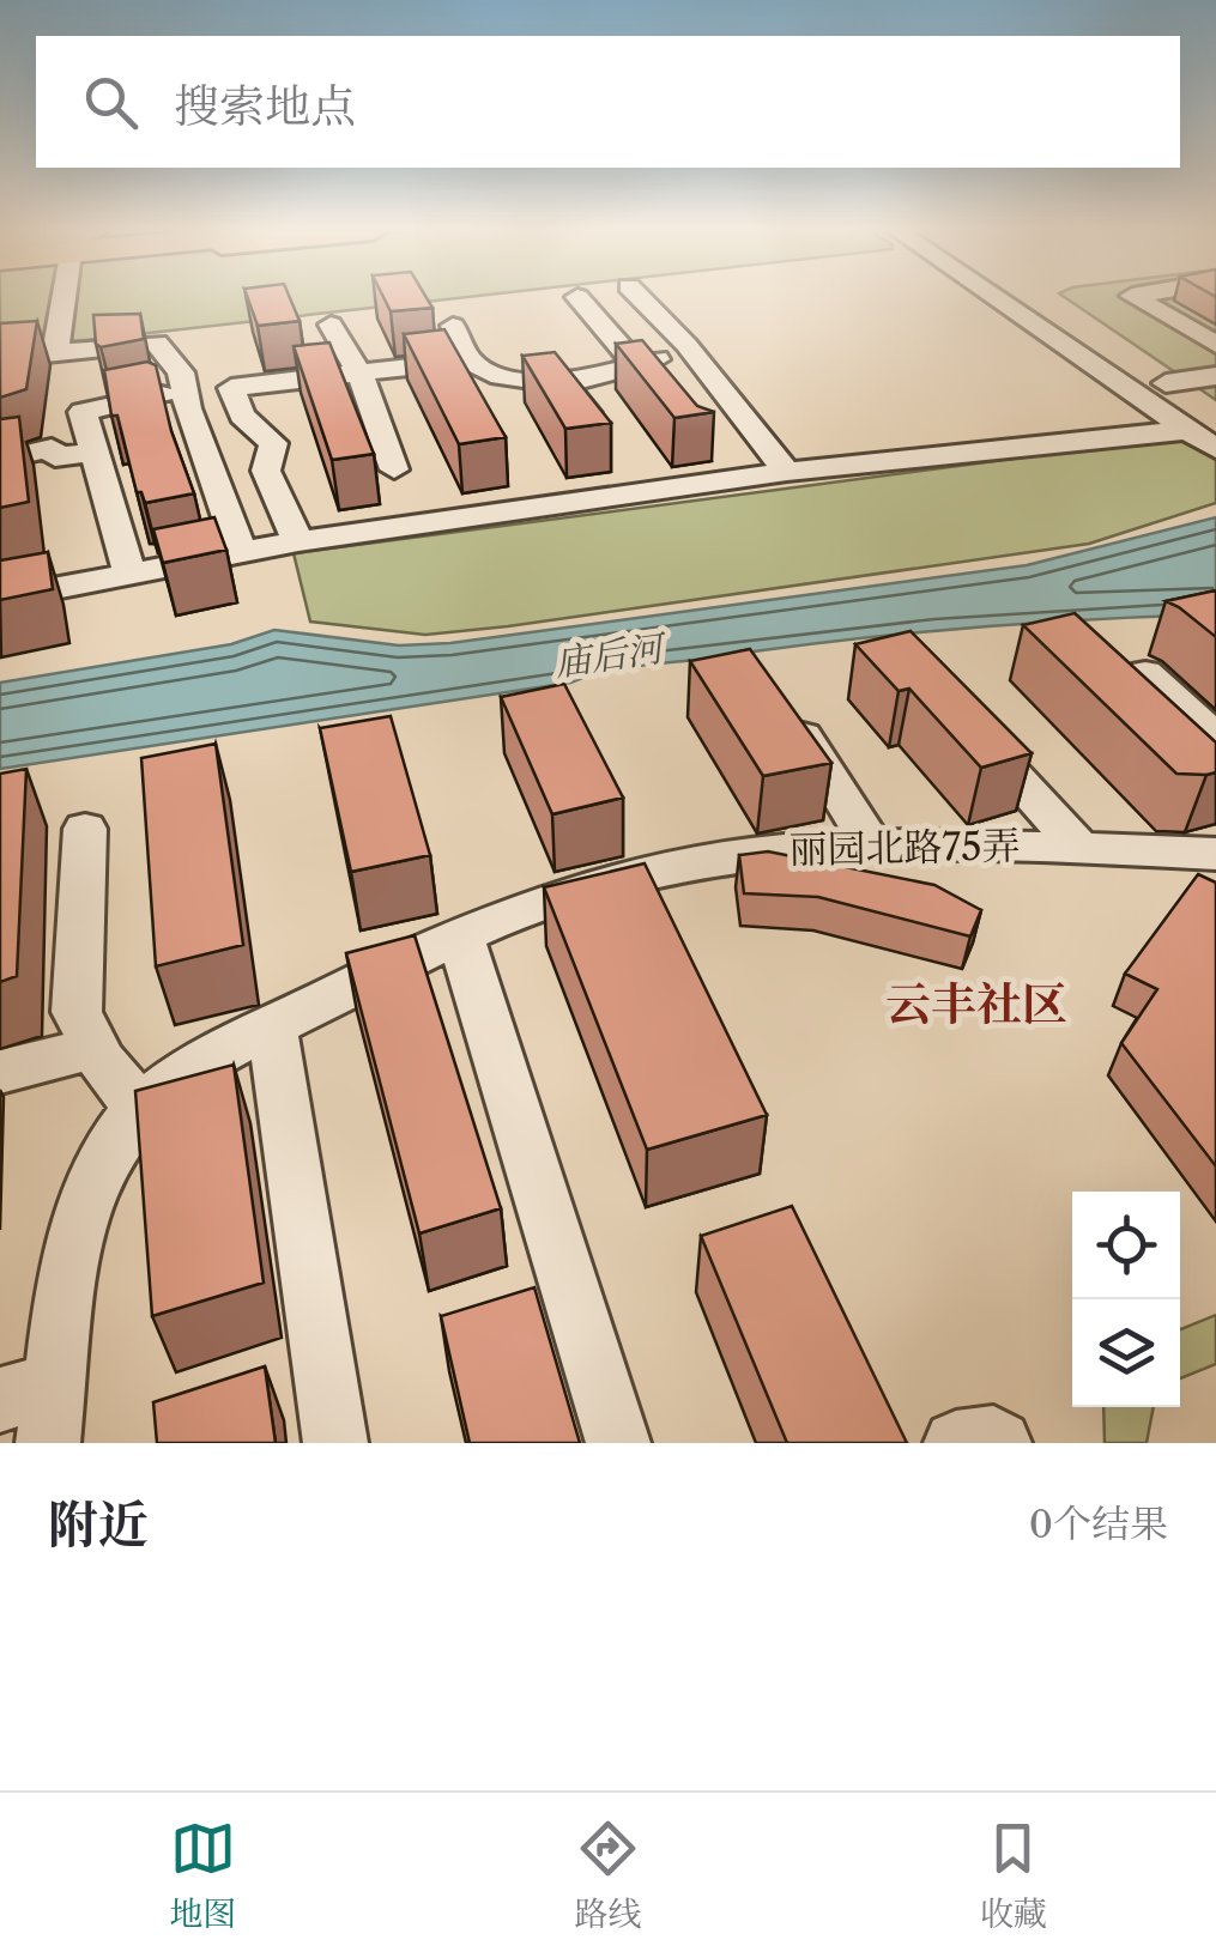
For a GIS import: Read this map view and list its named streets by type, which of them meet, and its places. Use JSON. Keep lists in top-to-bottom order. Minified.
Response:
{"streets":{"street":["丽园北路75弄"]},"districts":["云丰社区"],"water":["庙后河"],"page":{"search":"搜索地点","heading":["附近","0个结果"],"nav":["地图","路线","收藏"]}}
